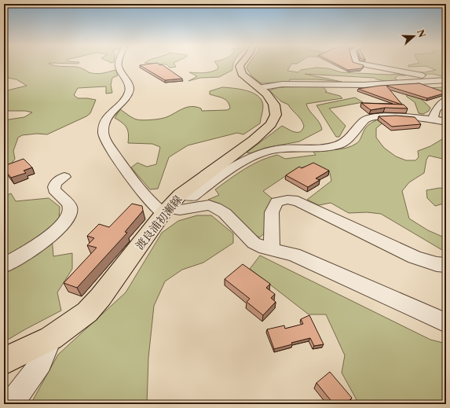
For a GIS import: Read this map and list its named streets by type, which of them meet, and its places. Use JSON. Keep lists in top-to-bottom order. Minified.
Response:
{"streets":{"main road":["渡良浦初瀬線"]},"north":"right"}
